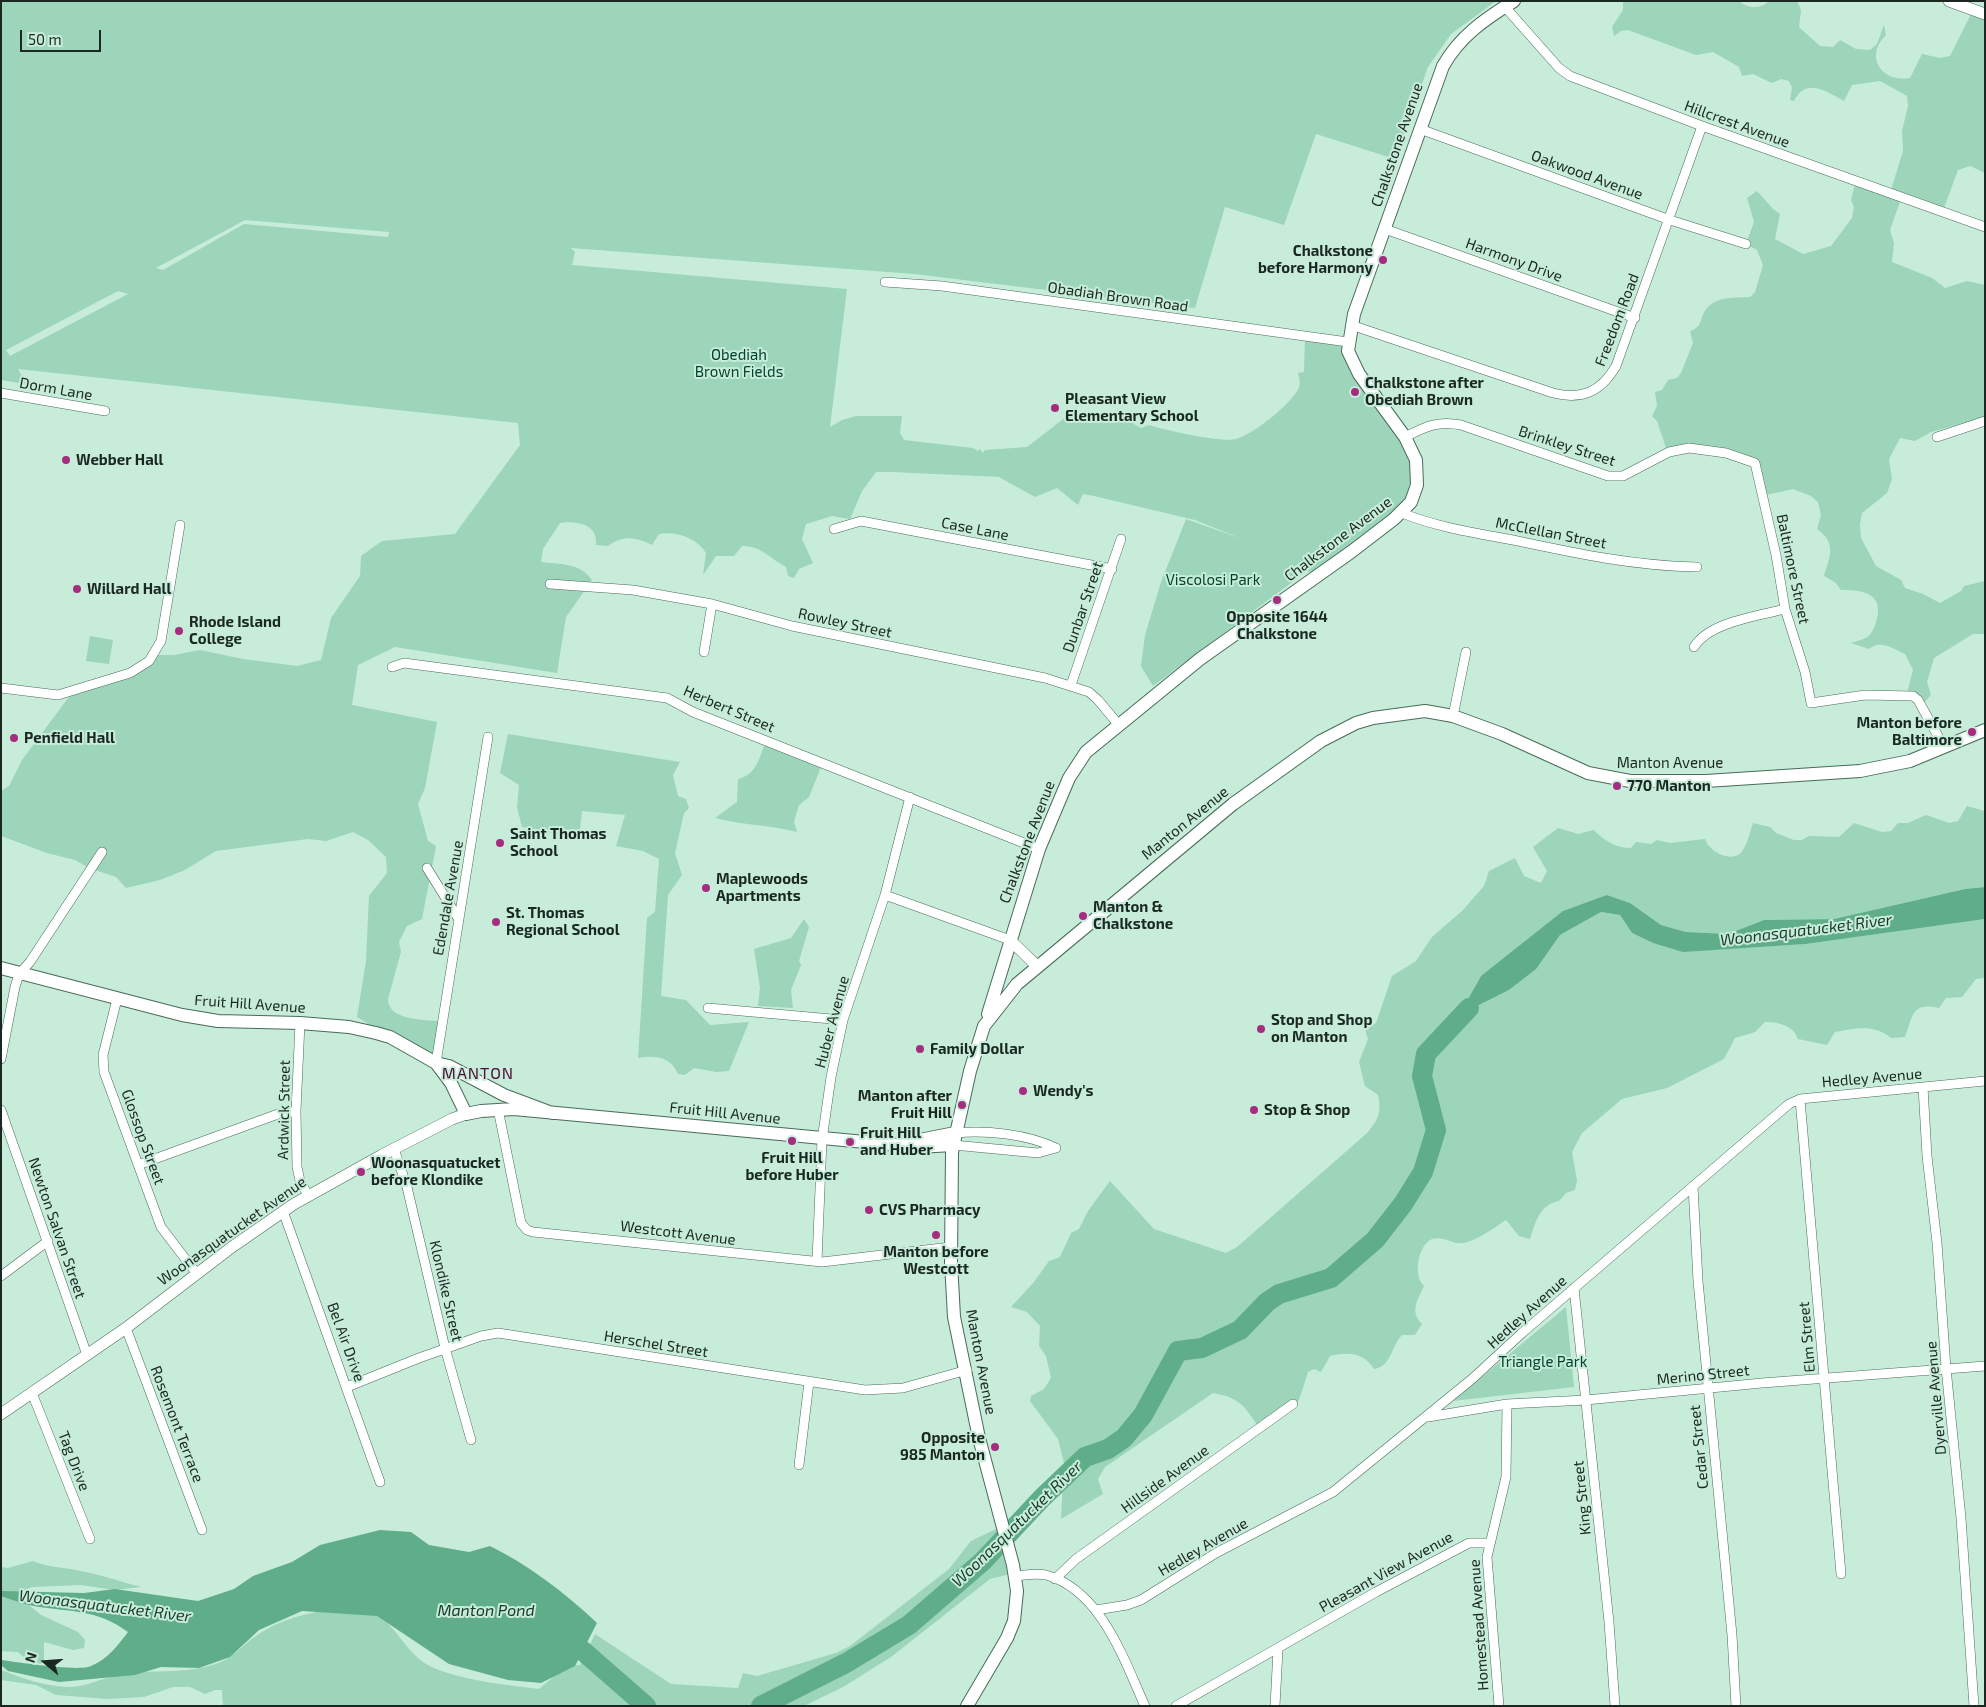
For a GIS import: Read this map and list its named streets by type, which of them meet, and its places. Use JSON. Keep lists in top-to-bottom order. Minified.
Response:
{"streets":{"main road":["Chalkstone Avenue","Manton Avenue","Fruit Hill Avenue","Woonasquatucket Avenue"],"street":["Hillcrest Avenue","Oakwood Avenue","Harmony Drive","Obadiah Brown Road","Freedom Road","Dorm Lane","Brinkley Street","Case Lane","McClellan Street","Baltimore Street","Dunbar Street","Rowley Street","Herbert Street","Edendale Avenue","Huber Avenue","Hedley Avenue","Ardwick Street","Glossop Street","Newton Salvan Street","Westcott Avenue","Klondike Street","Elm Street","Bel Air Drive","Herschel Street","Merino Street","Dyerville Avenue","Rosemont Terrace","Cedar Street","Tag Drive","Hillside Avenue","King Street","Pleasant View Avenue","Homestead Avenue"]},"crossings":[["Hillcrest Avenue","Chalkstone Avenue"],["Hillcrest Avenue","Freedom Road"],["Chalkstone Avenue","Oakwood Avenue"],["Chalkstone Avenue","Harmony Drive"],["Chalkstone Avenue","Obadiah Brown Road"],["Chalkstone Avenue","Freedom Road"],["Chalkstone Avenue","Brinkley Street"],["Chalkstone Avenue","McClellan Street"],["Chalkstone Avenue","Rowley Street"],["Chalkstone Avenue","Herbert Street"],["Chalkstone Avenue","Manton Avenue"],["Oakwood Avenue","Freedom Road"],["Harmony Drive","Freedom Road"],["Brinkley Street","Baltimore Street"],["Case Lane","Dunbar Street"],["Baltimore Street","Manton Avenue"],["Dunbar Street","Rowley Street"],["Herbert Street","Huber Avenue"],["Manton Avenue","Fruit Hill Avenue"],["Manton Avenue","Westcott Avenue"],["Manton Avenue","Herschel Street"],["Edendale Avenue","Fruit Hill Avenue"],["Fruit Hill Avenue","Huber Avenue"],["Fruit Hill Avenue","Ardwick Street"],["Fruit Hill Avenue","Glossop Street"],["Fruit Hill Avenue","Woonasquatucket Avenue"],["Fruit Hill Avenue","Westcott Avenue"],["Huber Avenue","Westcott Avenue"],["Hedley Avenue","Elm Street"],["Hedley Avenue","Merino Street"],["Hedley Avenue","Dyerville Avenue"],["Hedley Avenue","Cedar Street"],["Hedley Avenue","King Street"],["Ardwick Street","Woonasquatucket Avenue"],["Glossop Street","Woonasquatucket Avenue"],["Newton Salvan Street","Woonasquatucket Avenue"],["Woonasquatucket Avenue","Westcott Avenue"],["Woonasquatucket Avenue","Klondike Street"],["Woonasquatucket Avenue","Bel Air Drive"],["Woonasquatucket Avenue","Rosemont Terrace"],["Woonasquatucket Avenue","Tag Drive"],["Klondike Street","Herschel Street"],["Elm Street","Merino Street"],["Bel Air Drive","Herschel Street"],["Merino Street","Dyerville Avenue"],["Merino Street","Cedar Street"],["Merino Street","King Street"],["Pleasant View Avenue","Homestead Avenue"]],"districts":["MANTON"],"water":["Woonasquatucket River","Manton Pond"],"parks":["Obediah Brown Fields","Viscolosi Park","Triangle Park"],"places":["Chalkstone before Harmony","Chalkstone after Obediah Brown","Pleasant View Elementary School","Webber Hall","Willard Hall","Opposite 1644 Chalkstone","Rhode Island College","Manton before Baltimore","Penfield Hall","770 Manton","Saint Thomas School","Maplewoods Apartments","Manton & Chalkstone","St. Thomas Regional School","Stop and Shop on Manton","Family Dollar","Wendy's","Manton after Fruit Hill","Stop & Shop","Fruit Hill before Huber","Fruit Hill and Huber","Woonasquatucket before Klondike","CVS Pharmacy","Manton before Westcott","Opposite 985 Manton"],"scale_bar":"50 m","north":"left"}
